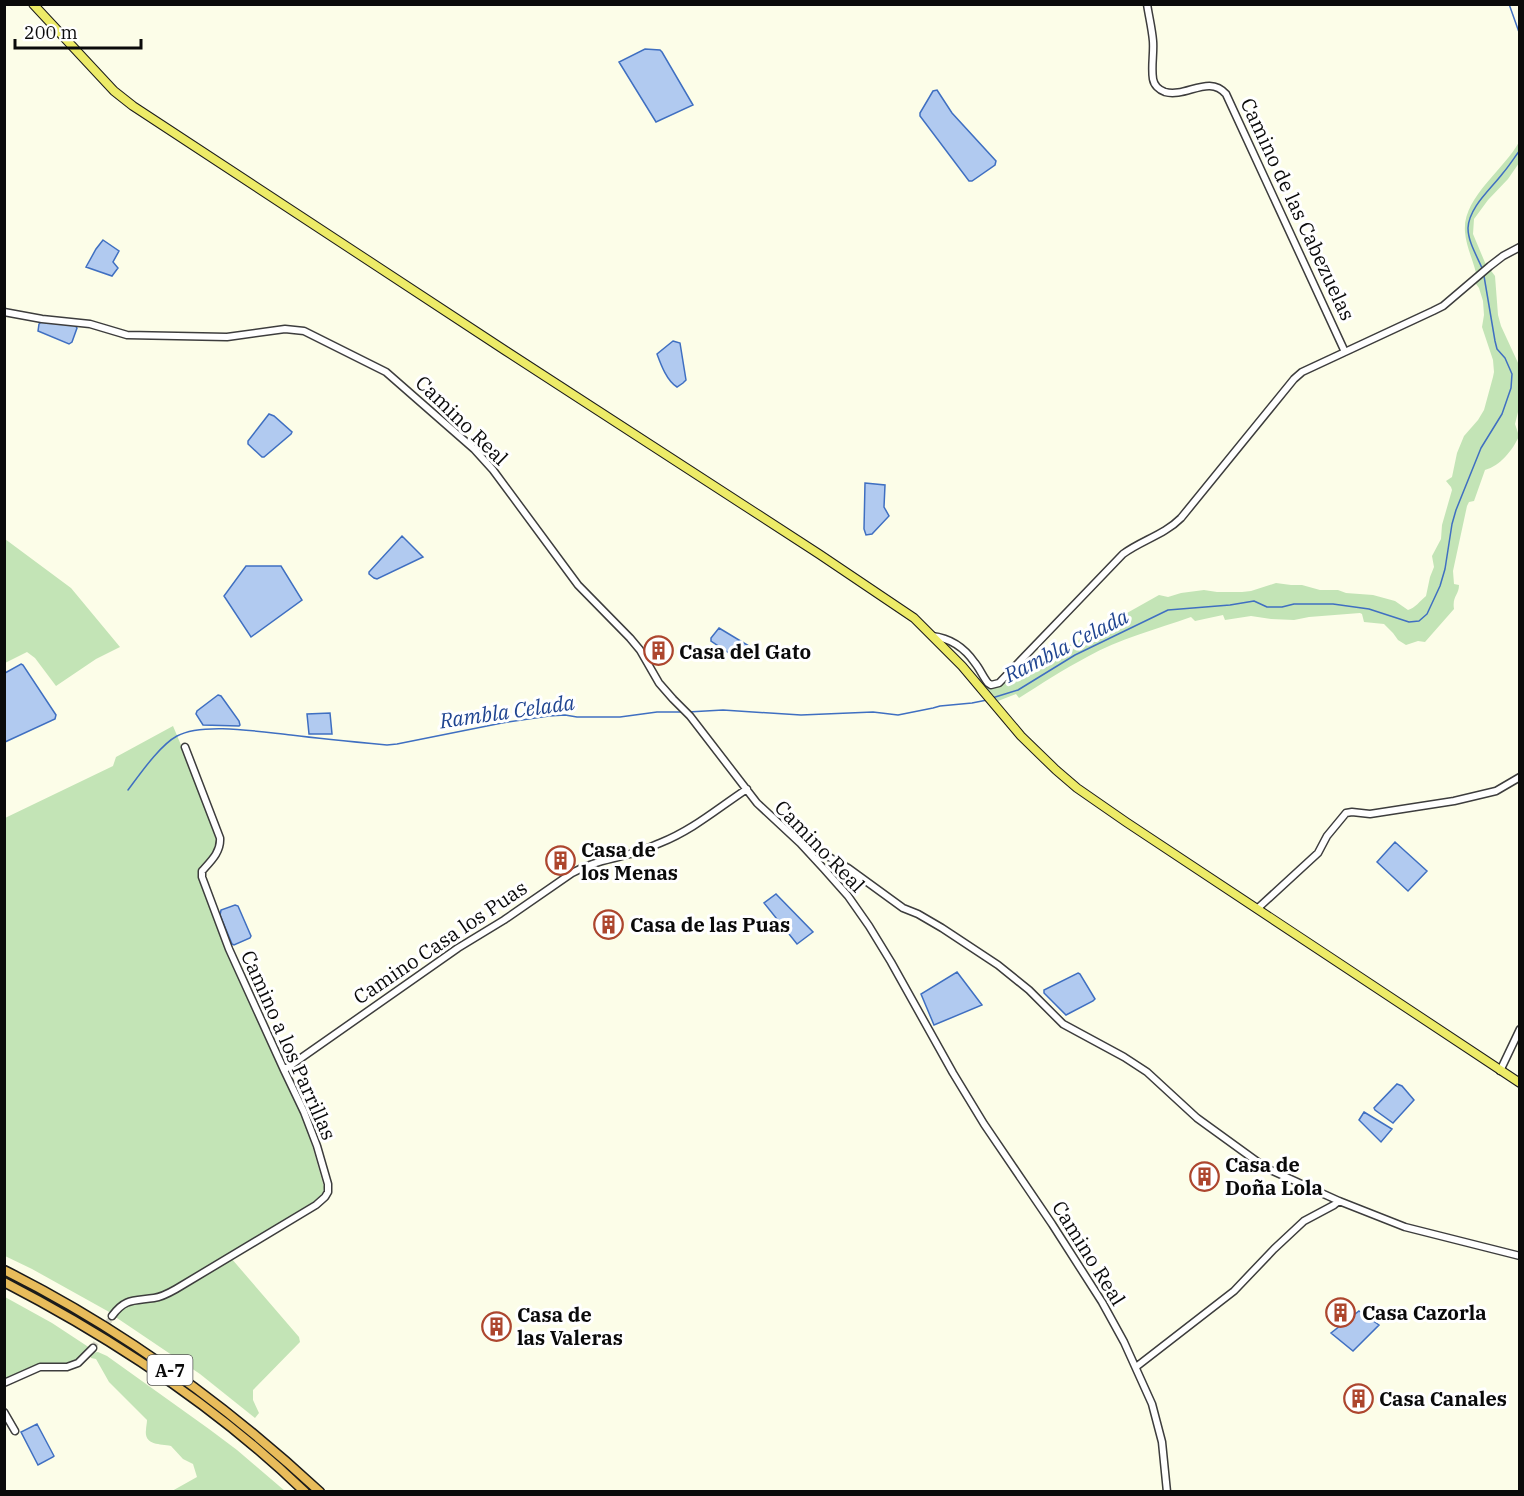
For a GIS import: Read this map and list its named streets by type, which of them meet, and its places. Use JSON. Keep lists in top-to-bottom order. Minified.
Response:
{"streets":{"highway":["A-7"],"street":["Camino de las Cabezuelas","Camino Real","Camino Casa los Puas","Camino a los Parrillas"]},"crossings":[["Camino Real","Camino Casa los Puas"],["Camino Casa los Puas","Camino a los Parrillas"]],"water":["Rambla Celada"],"places":{"building":["Casa del Gato","Casa de los Menas","Casa de las Puas","Casa de Doña Lola","Casa Cazorla","Casa de las Valeras","Casa Canales"]},"scale_bar":"200 m"}
